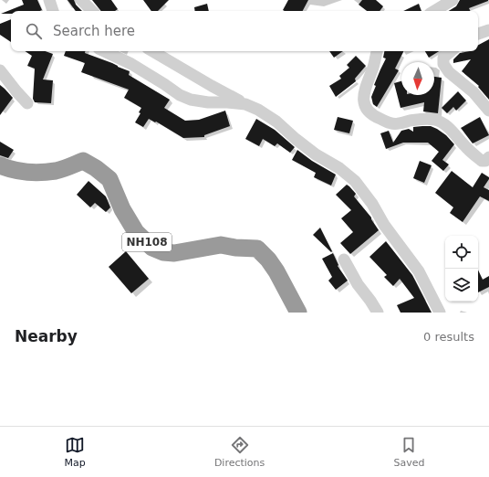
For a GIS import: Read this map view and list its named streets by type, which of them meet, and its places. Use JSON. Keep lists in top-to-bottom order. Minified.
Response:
{"streets":{"highway":["NH108"]},"north":"bottom","page":{"search":"Search here","heading":["Nearby","0 results"],"nav":["Map","Directions","Saved"]}}
